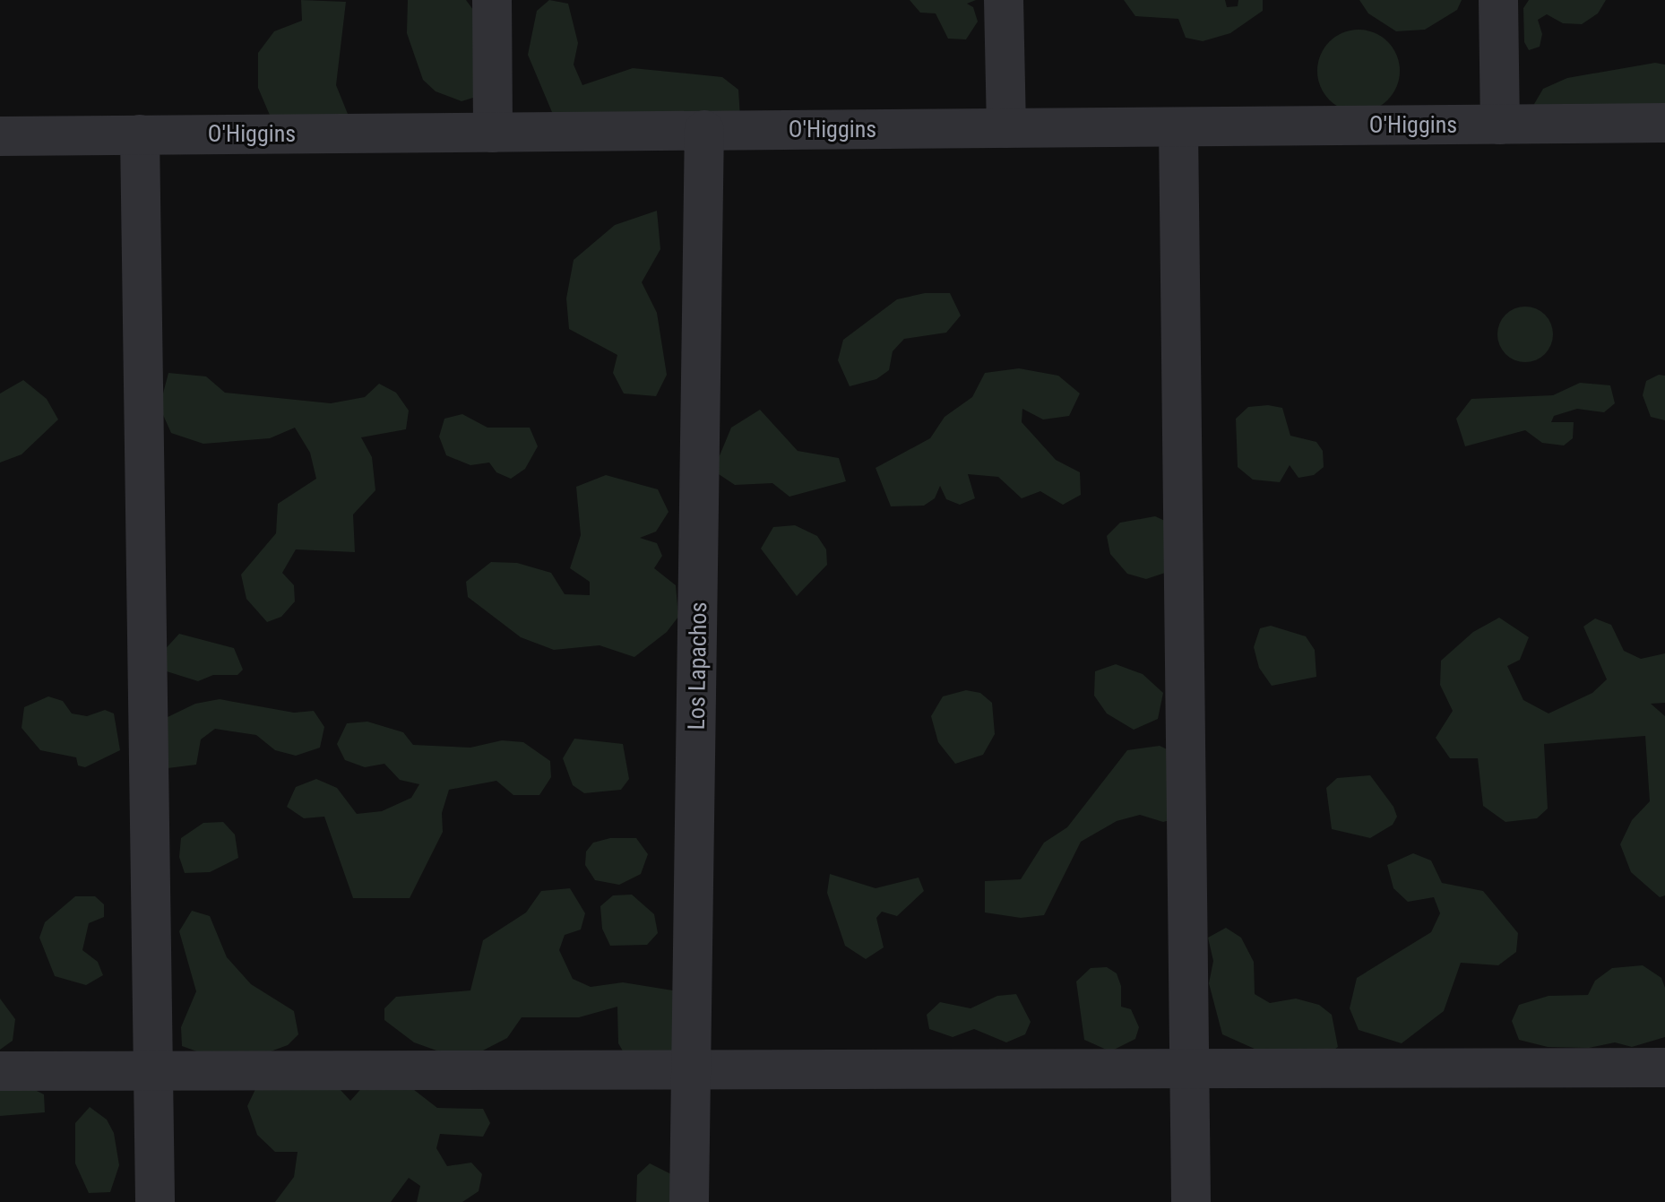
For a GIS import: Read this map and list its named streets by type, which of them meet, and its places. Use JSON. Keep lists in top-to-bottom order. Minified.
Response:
{"streets":{"street":["O'Higgins","Los Lapachos"]},"crossings":[["O'Higgins","Los Lapachos"]]}
